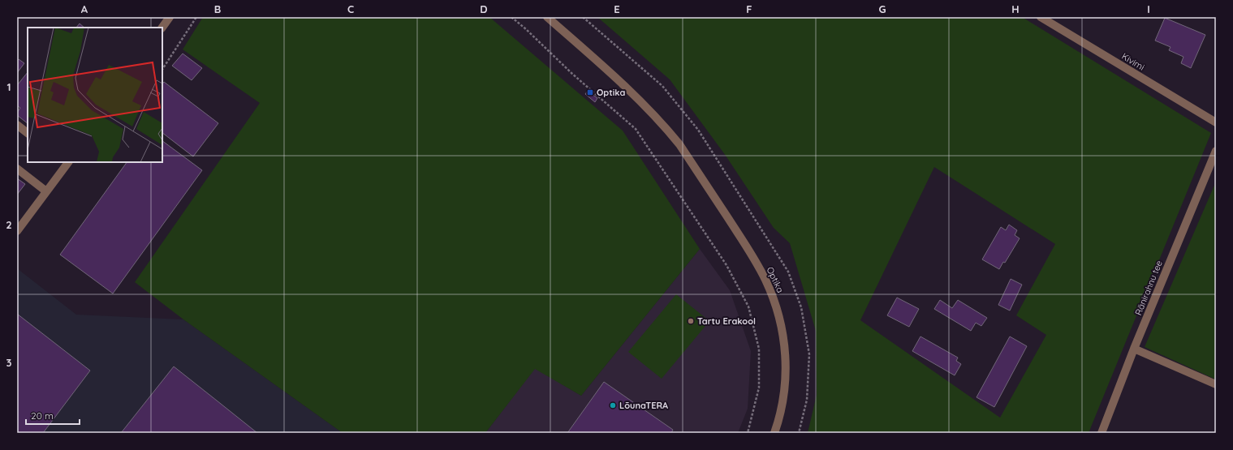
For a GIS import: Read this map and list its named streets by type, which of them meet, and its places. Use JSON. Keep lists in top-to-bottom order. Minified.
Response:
{"streets":{"street":["Kivimi","Optika","Ränirahnu tee"]},"places":{"transit":["Optika"],"other":["Tartu Erakool","LõunaTERA"]},"scale_bar":"20 m","grid":{"columns":["A","B","C","D","E","F","G","H","I"],"rows":["1","2","3"]}}
